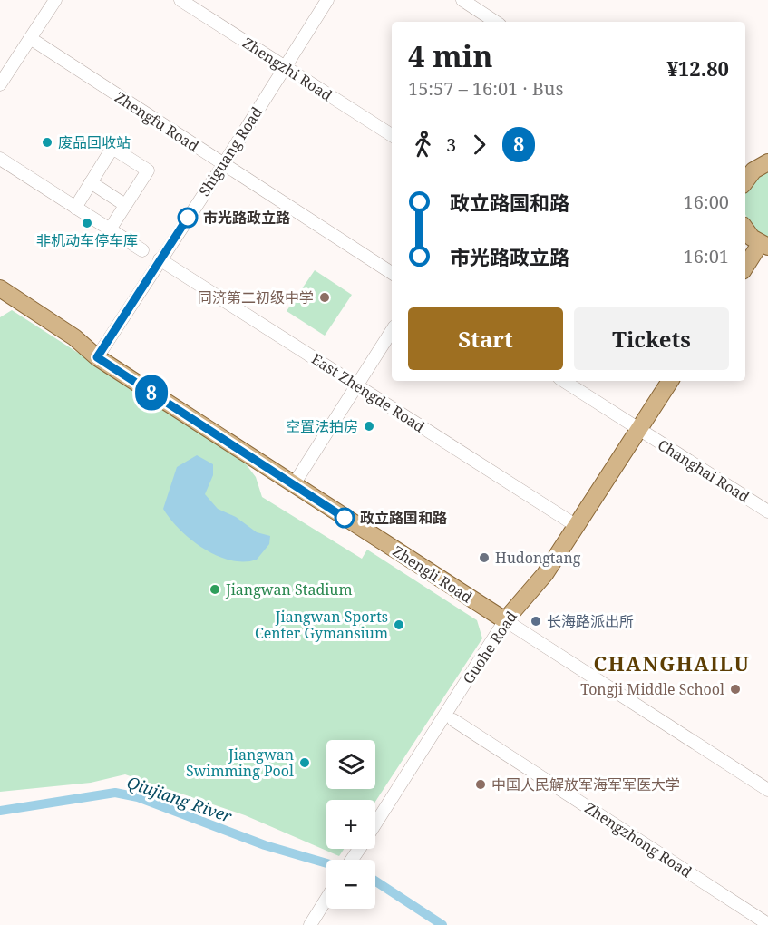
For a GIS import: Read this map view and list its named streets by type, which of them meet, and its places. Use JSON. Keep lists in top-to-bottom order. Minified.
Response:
{"streets":{"main road":["Zhengli Road","Guohe Road"],"street":["Zhengzhi Road","Zhengfu Road","Shiguang Road","East Zhengde Road","Changhai Road","Zhengzhong Road"]},"crossings":[["Zhengzhi Road","Shiguang Road"],["Zhengfu Road","Shiguang Road"],["Shiguang Road","East Zhengde Road"],["Shiguang Road","Zhengli Road"],["East Zhengde Road","Guohe Road"],["Changhai Road","Guohe Road"],["Zhengli Road","Guohe Road"]],"districts":["CHANGHAILU"],"water":["Qiujiang River"],"places":["废品回收站","市光路政立路","非机动车停车库","同济第二初级中学","空置法拍房","政立路国和路","Hudongtang","Jiangwan Stadium","长海路派出所","Jiangwan Sports Center Gymansium","Tongji Middle School","Jiangwan Swimming Pool","中国人民解放军海军军医大学"],"lines":["bus line 8"],"page":{"on_map":"8","heading":["4 min","15:57 – 16:01 · Bus","¥12.80"],"legs":["3","8"],"list":[{"name":"政立路国和路","value":"16:00"},{"name":"市光路政立路","value":"16:01"}],"buttons":["Start","Tickets"],"map_buttons":["+","−"]}}
